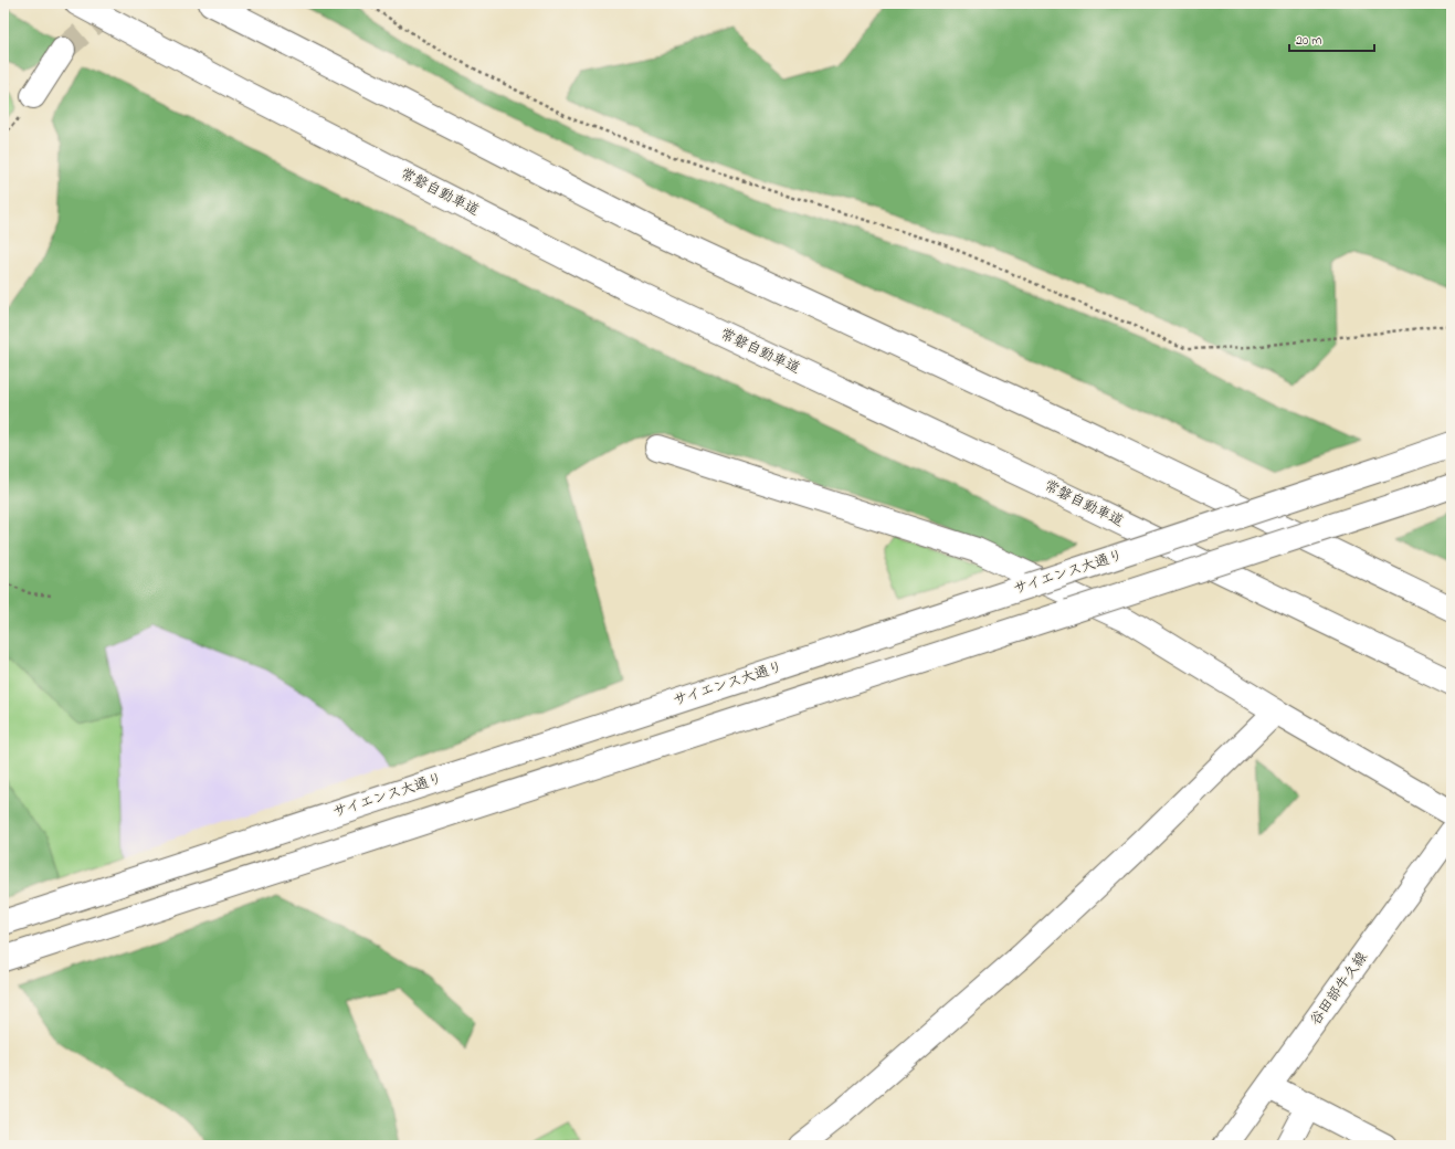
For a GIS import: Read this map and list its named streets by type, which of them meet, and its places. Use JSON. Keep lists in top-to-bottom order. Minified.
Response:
{"streets":{"main road":["常磐自動車道","サイエンス大通り","谷田部牛久線"]},"scale_bar":"20 m"}
